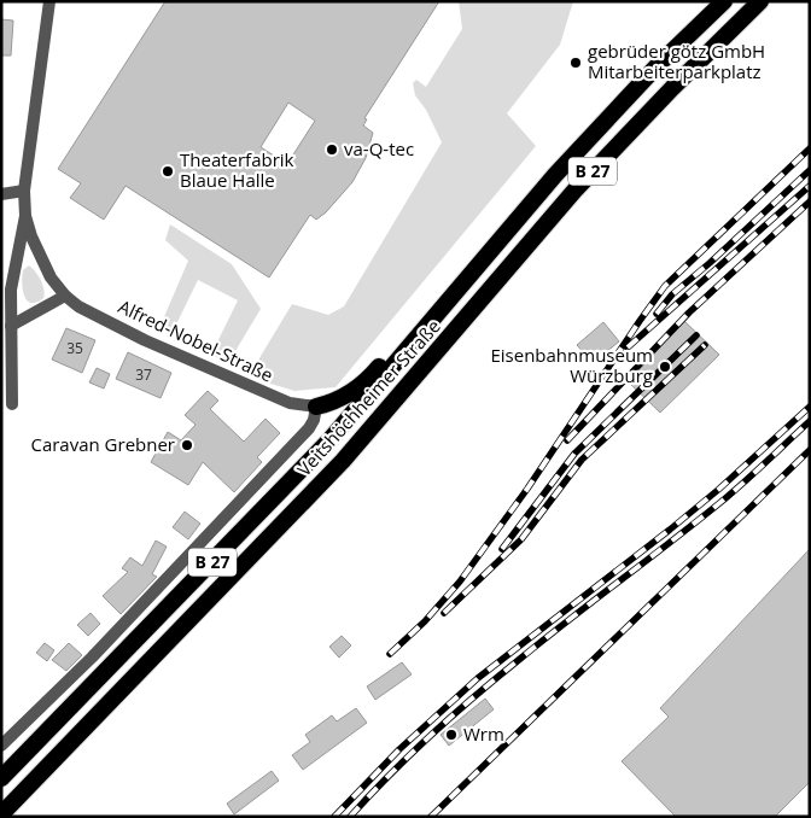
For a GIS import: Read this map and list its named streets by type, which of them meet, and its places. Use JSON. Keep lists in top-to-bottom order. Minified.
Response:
{"streets":{"highway":["B 27","Veitshöchheimer Straße"],"street":["Alfred-Nobel-Straße"]},"crossings":[["Alfred-Nobel-Straße","Veitshöchheimer Straße"]],"places":["gebrüder götz GmbH Mitarbeiterparkplatz","va-Q-tec","Theaterfabrik Blaue Halle","Eisenbahnmuseum Würzburg","Caravan Grebner","Wrm"],"house_numbers":["35","37"]}
